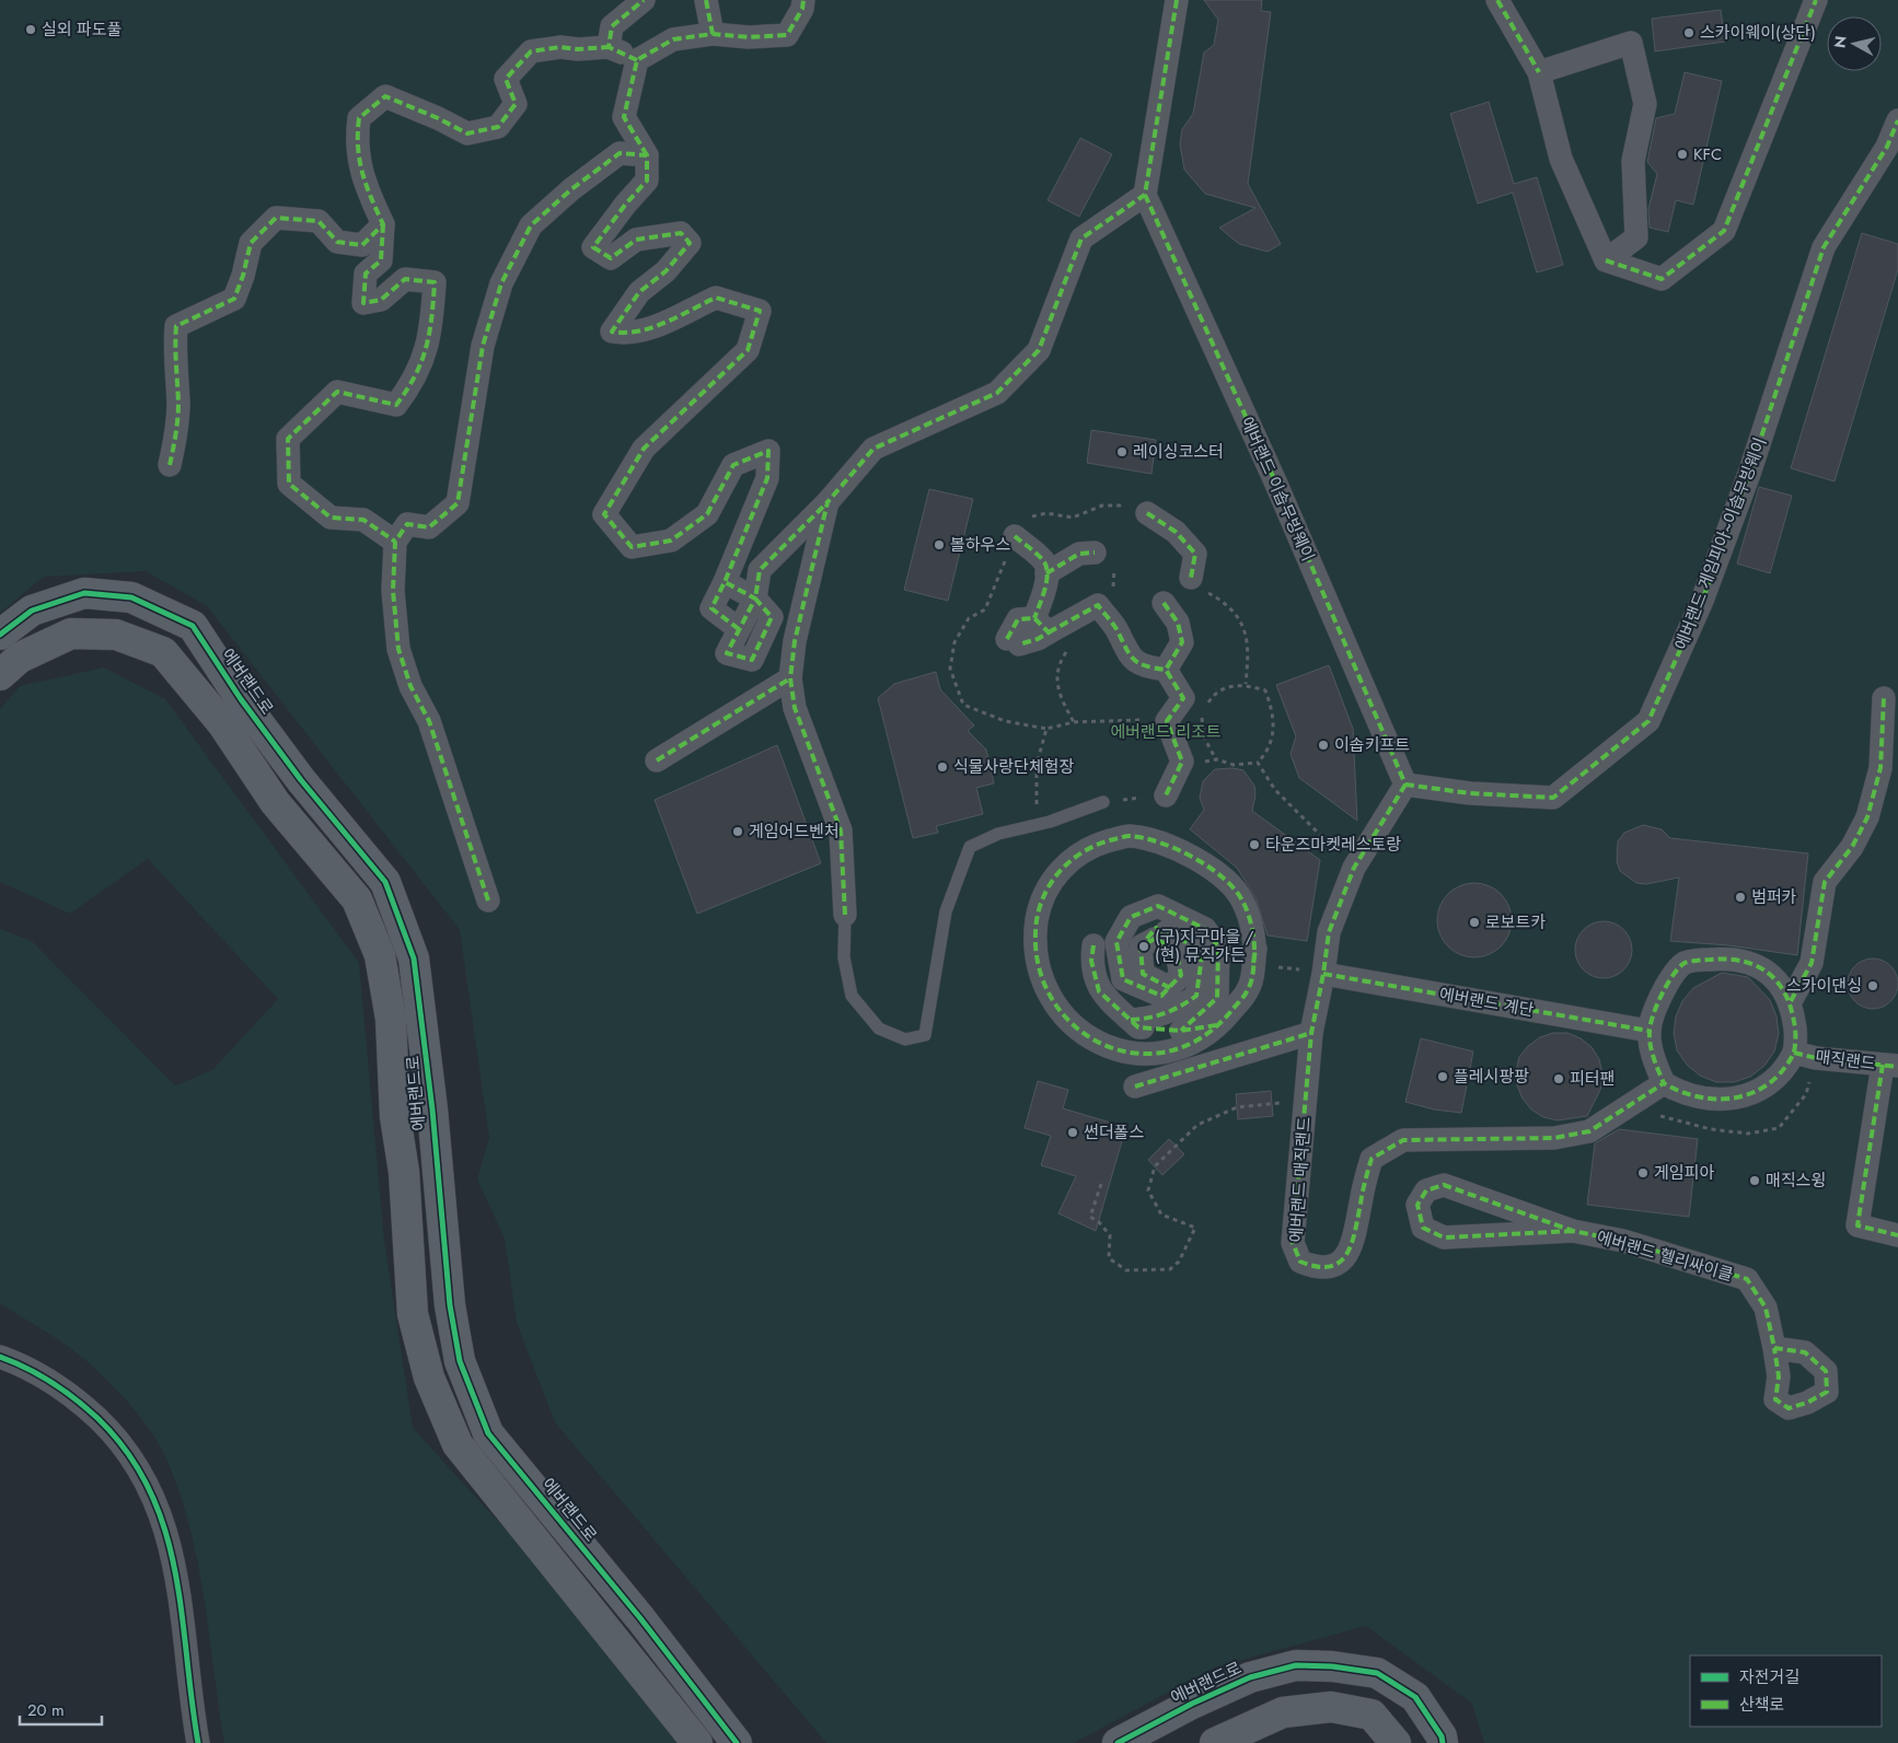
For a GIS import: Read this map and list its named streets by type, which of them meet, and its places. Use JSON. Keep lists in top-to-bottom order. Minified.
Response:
{"streets":{"street":["에버랜드 이솝무빙웨이","에버랜드 게임피아~이솝무빙웨이","에버랜드로","에버랜드 계단","매직랜드","에버랜드 매직랜드","에버랜드 헬리싸이클"]},"crossings":[["에버랜드 이솝무빙웨이","에버랜드 게임피아~이솝무빙웨이"],["에버랜드 이솝무빙웨이","에버랜드 매직랜드"],["에버랜드 게임피아~이솝무빙웨이","에버랜드 매직랜드"],["에버랜드 계단","매직랜드"],["에버랜드 계단","에버랜드 매직랜드"],["매직랜드","에버랜드 매직랜드"]],"parks":["에버랜드 리조트"],"places":["실외 파도풀","스카이웨이(상단)","KFC","레이싱코스터","볼하우스","이솝키프트","식물사랑단체험장","게임어드벤처","타운즈마켓레스토랑","범퍼카","로보트카","(구)지구마을 / (현) 뮤직가든","스카이댄싱","플레시팡팡","피터팬","썬더폴스","게임피아","매직스윙"],"legend":["자전거길","산책로"],"scale_bar":"20 m","north":"left"}
